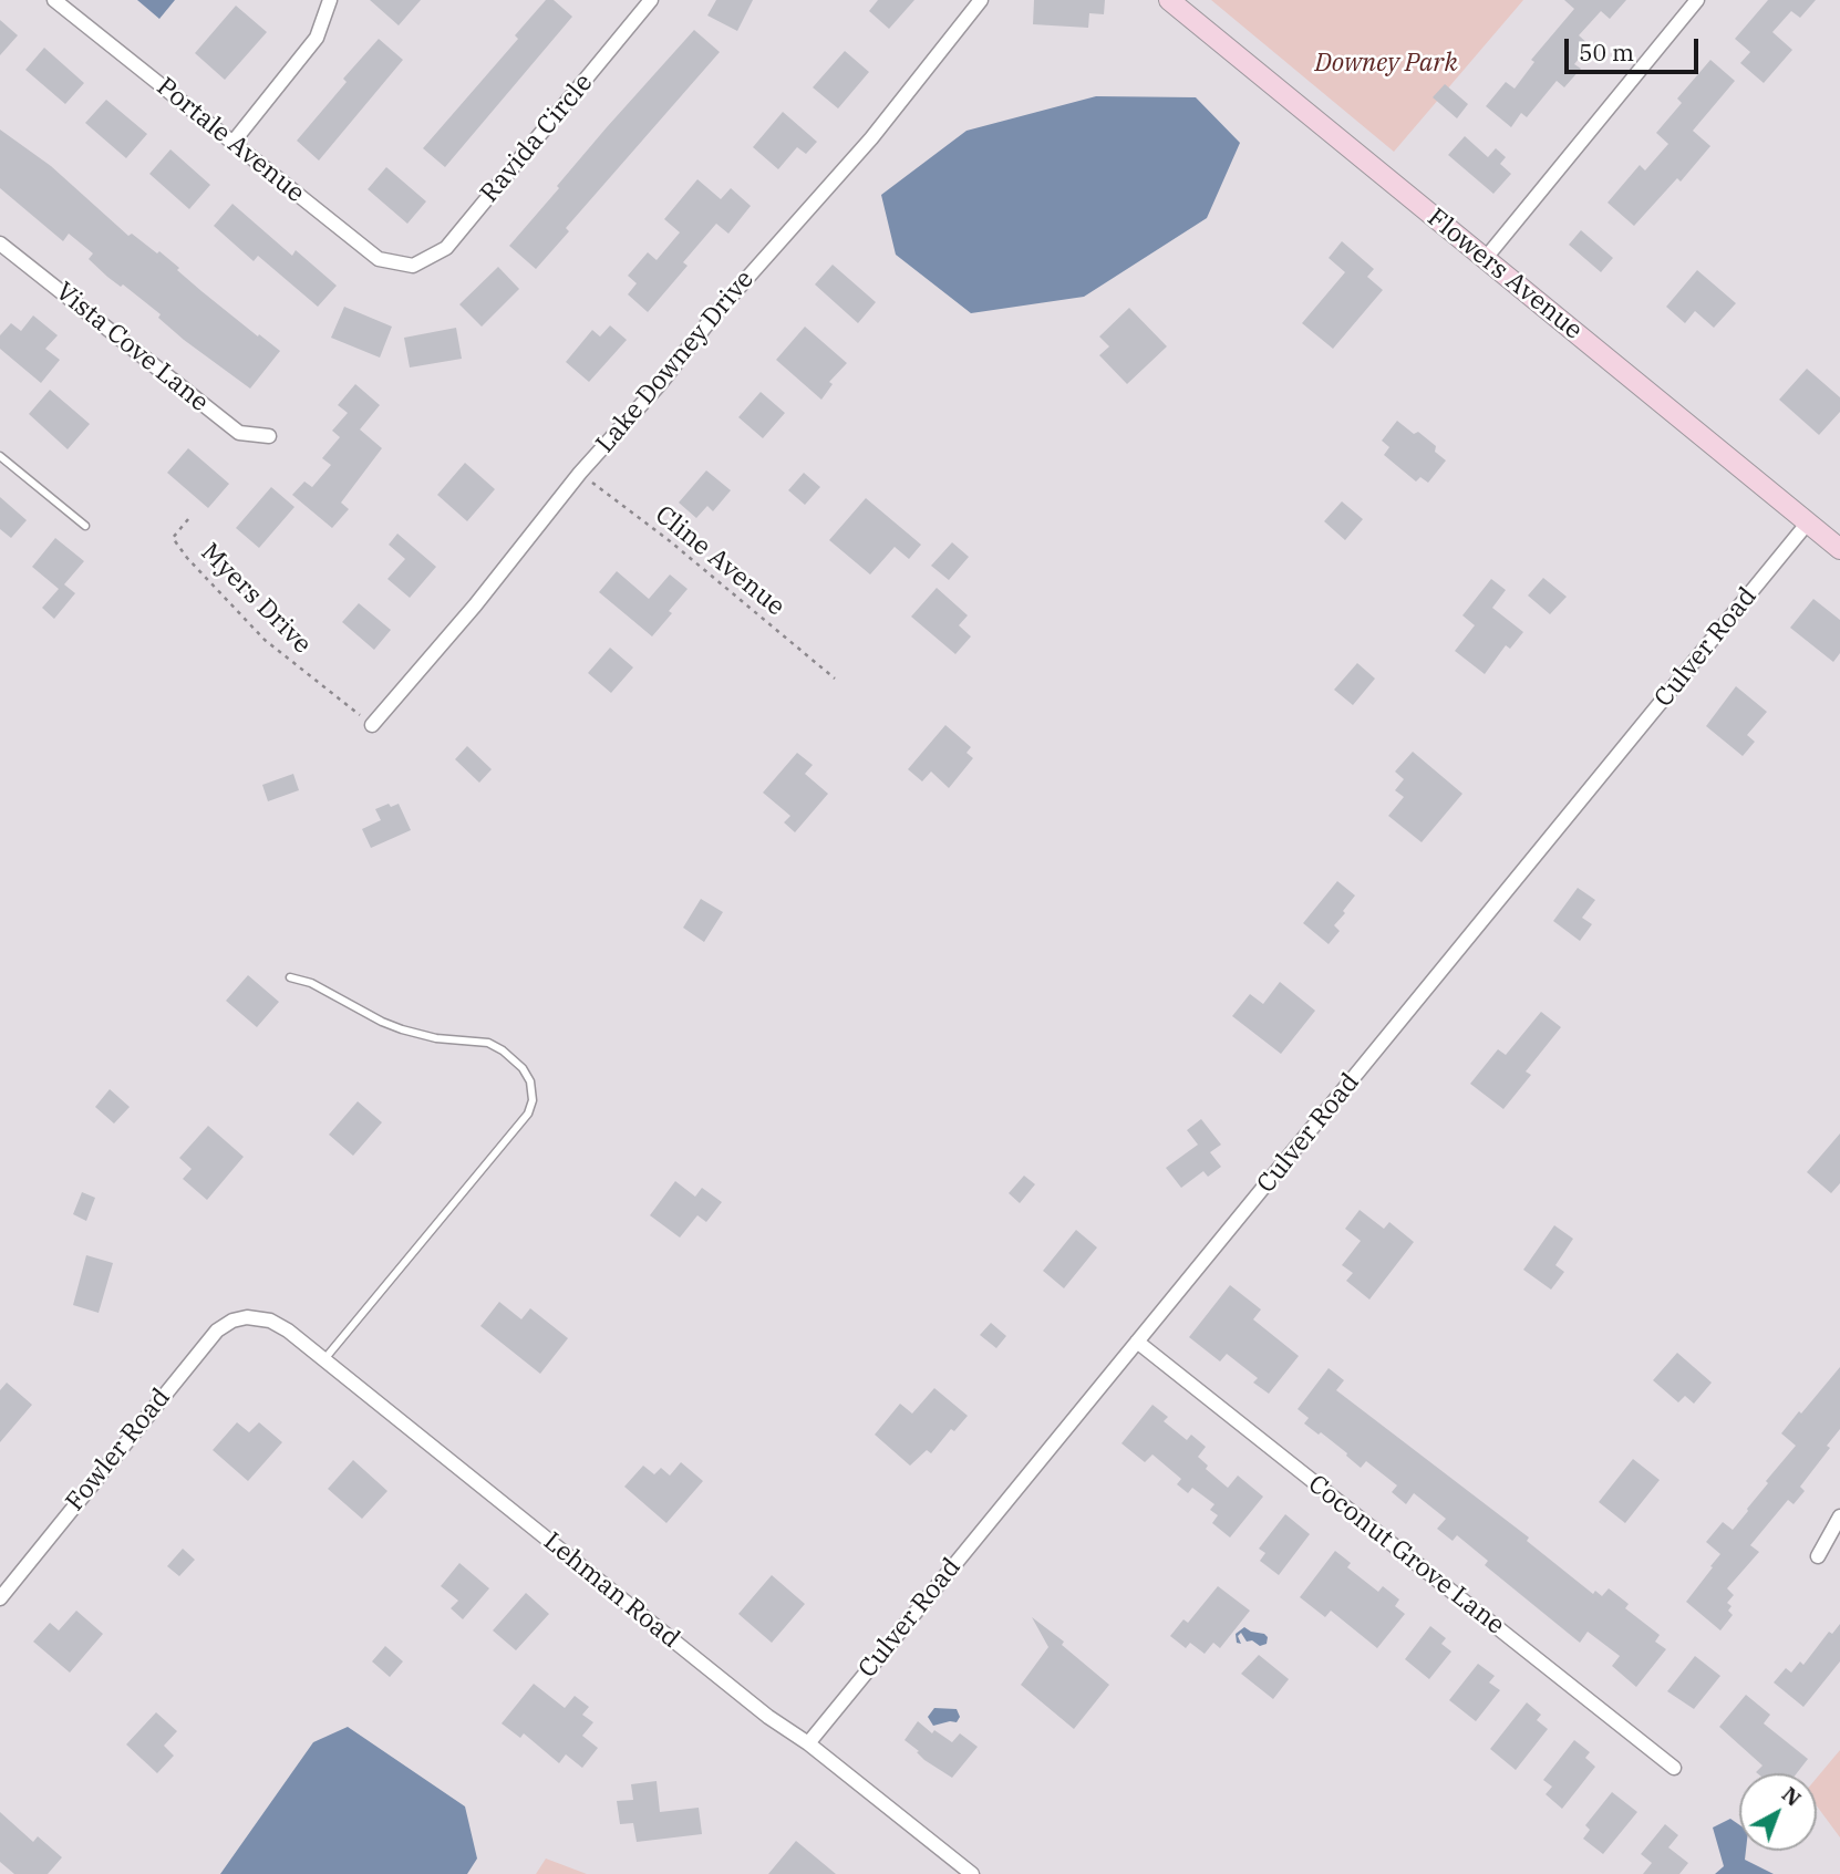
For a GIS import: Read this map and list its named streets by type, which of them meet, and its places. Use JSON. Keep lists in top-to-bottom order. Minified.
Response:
{"streets":{"street":["Ravida Circle","Portale Avenue","Flowers Avenue","Vista Cove Lane","Lake Downey Drive","Culver Road","Fowler Road","Coconut Grove Lane","Lehman Road"],"path":["Cline Avenue","Myers Drive"]},"crossings":[["Ravida Circle","Portale Avenue"],["Flowers Avenue","Culver Road"],["Lake Downey Drive","Cline Avenue"],["Lake Downey Drive","Myers Drive"],["Culver Road","Coconut Grove Lane"],["Culver Road","Lehman Road"],["Fowler Road","Lehman Road"]],"parks":["Downey Park"],"scale_bar":"50 m","north":"top right"}
